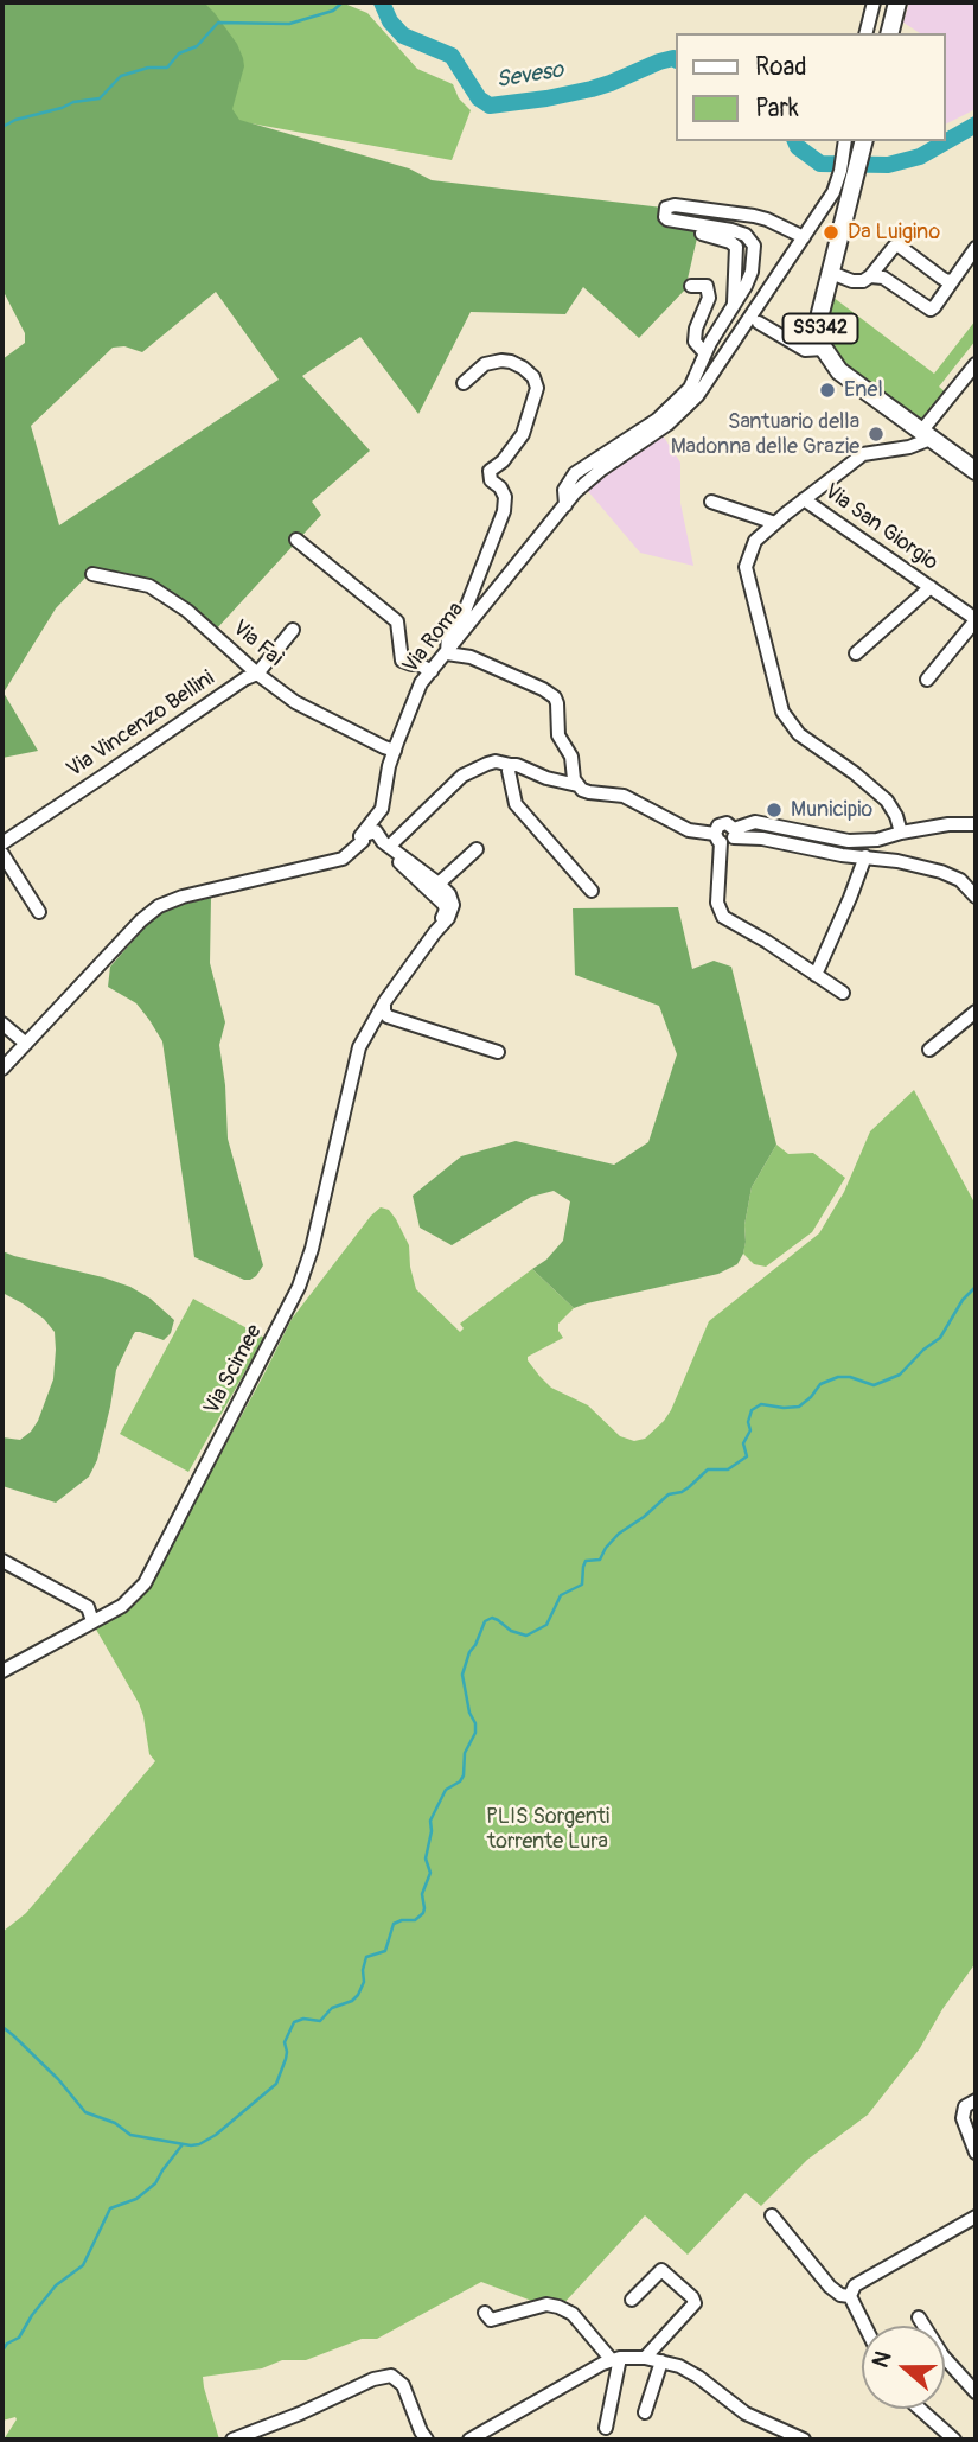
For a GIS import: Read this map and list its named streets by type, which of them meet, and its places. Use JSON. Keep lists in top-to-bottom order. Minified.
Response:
{"streets":{"main road":["SS342"],"street":["Via San Giorgio","Via Roma","Via Faì","Via Vincenzo Bellini","Via Scimee"]},"crossings":[["SS342","Via Roma"],["Via Roma","Via Faì"],["Via Faì","Via Vincenzo Bellini"]],"water":["Seveso"],"parks":["PLIS Sorgenti torrente Lura"],"places":["Da Luigino","Enel","Santuario della Madonna delle Grazie","Municipio"],"legend":["Road","Park"],"north":"left"}
